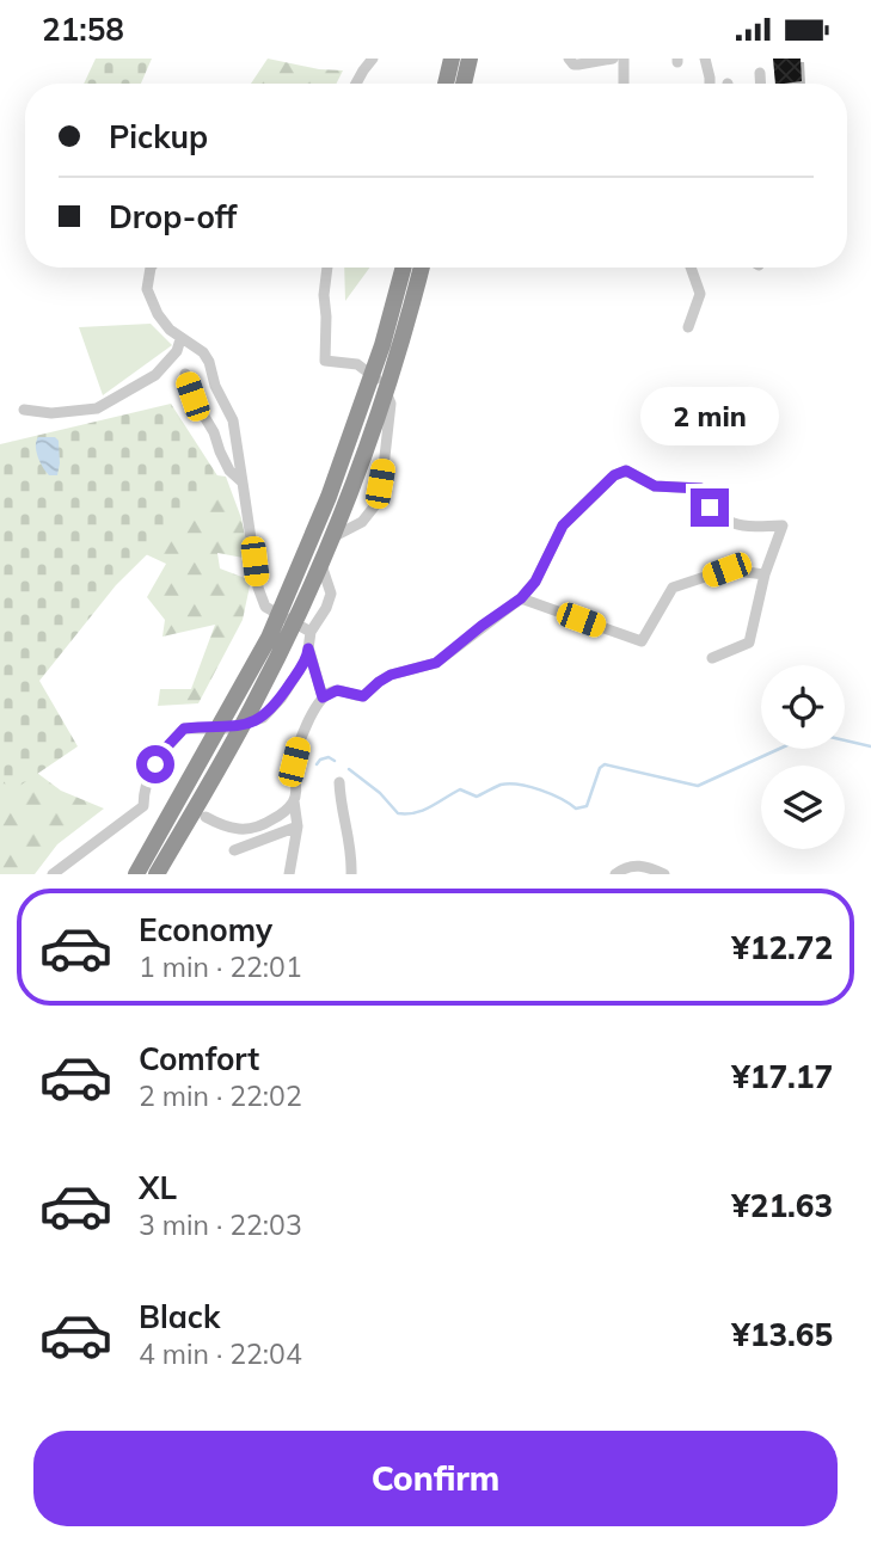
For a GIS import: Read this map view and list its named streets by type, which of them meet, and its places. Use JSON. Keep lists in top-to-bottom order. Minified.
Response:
{"page":{"status":"21:58","banner":["Pickup","Drop-off"],"bubble":"2 min","list":[{"name":"Economy","note":"1 min · 22:01","value":"¥12.72"},{"name":"Comfort","note":"2 min · 22:02","value":"¥17.17"},{"name":"XL","note":"3 min · 22:03","value":"¥21.63"},{"name":"Black","note":"4 min · 22:04","value":"¥13.65"}],"buttons":"Confirm"}}
